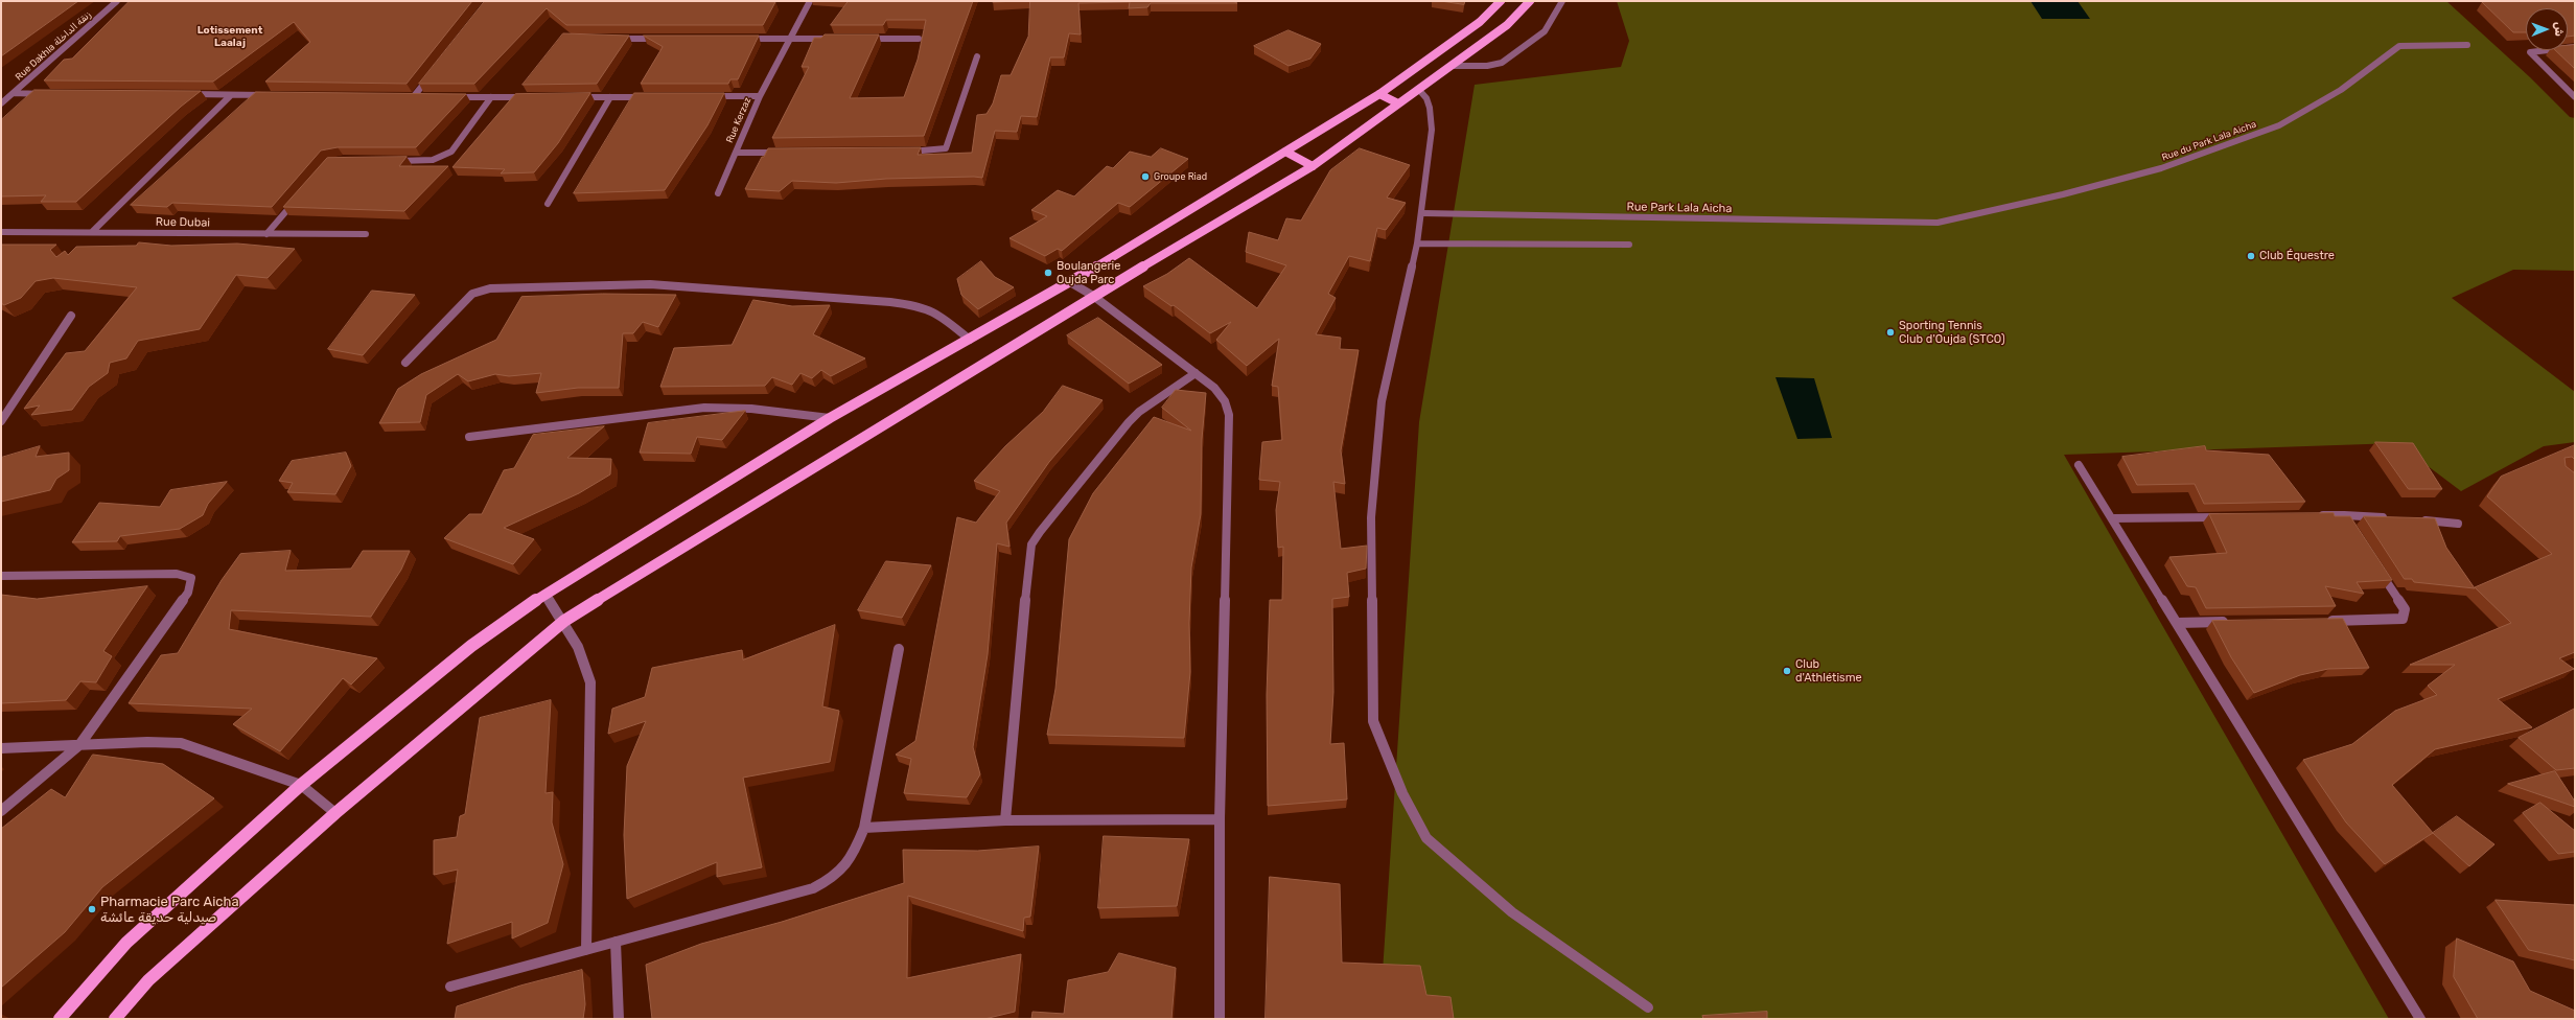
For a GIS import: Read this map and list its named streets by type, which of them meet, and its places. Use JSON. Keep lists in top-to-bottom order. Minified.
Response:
{"streets":{"street":["Rue Dakhla زنقة الداخلة","Rue Kerzaz","Rue du Park Lala Aicha","Rue Park Lala Aicha","Rue Dubai"]},"crossings":[["Rue du Park Lala Aicha","Rue Park Lala Aicha"]],"districts":["Lotissement Laalaj"],"places":["Groupe Riad","Club Équestre","Boulangerie Oujda Parc","Sporting Tennis Club d'Oujda (STCO)","Club d'Athlétisme","Pharmacie Parc Aicha صيدلية حديقة عائشة"],"north":"right"}
